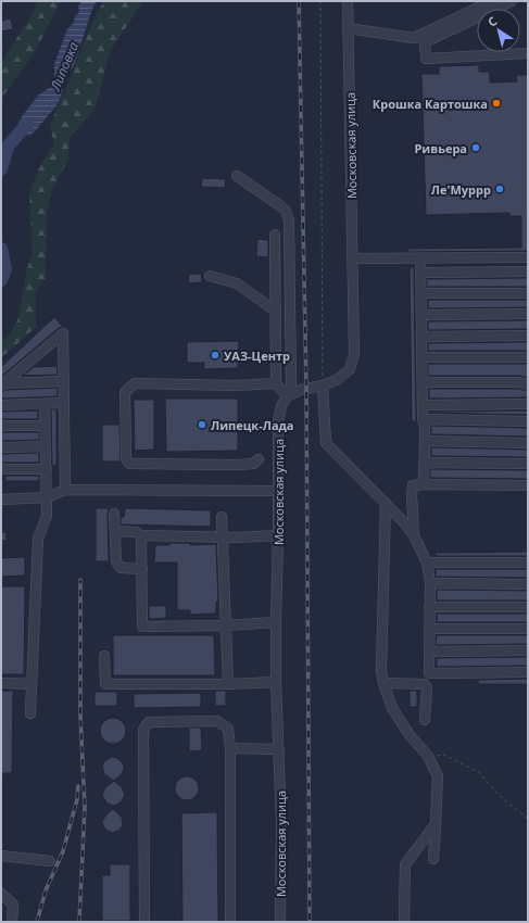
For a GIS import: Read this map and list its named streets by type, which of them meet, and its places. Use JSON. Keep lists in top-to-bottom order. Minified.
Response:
{"streets":{"street":["Московская улица"]},"water":["Липовка"],"places":["Крошка Картошка","Ривьера","Ле'Муррр","УАЗ-Центр","Липецк-Лада"],"north":"top left"}
